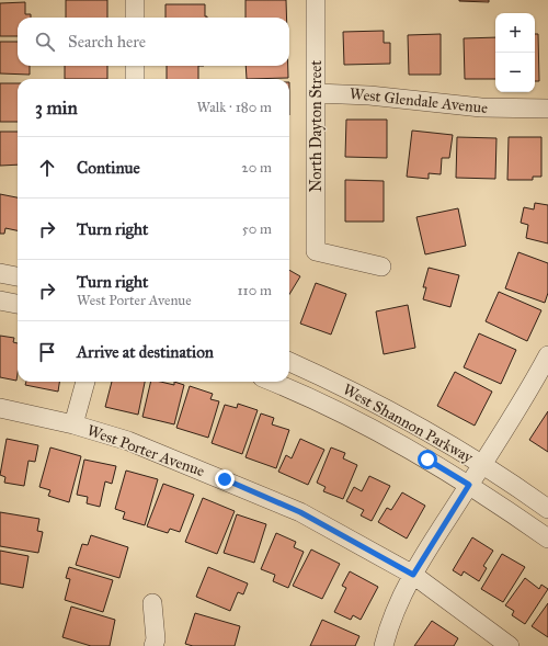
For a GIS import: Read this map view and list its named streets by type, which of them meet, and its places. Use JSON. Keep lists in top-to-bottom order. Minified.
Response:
{"streets":{"street":["West Glendale Avenue","North Dayton Street","West Shannon Parkway","West Porter Avenue"]},"crossings":[["West Glendale Avenue","North Dayton Street"]],"page":{"map_buttons":["+","−"],"search":"Search here","heading":["3 min","Walk · 180 m"],"list":[["Continue","20 m"],["Turn right","50 m"],["Turn right","West Porter Avenue","110 m"],"Arrive at destination"]}}
